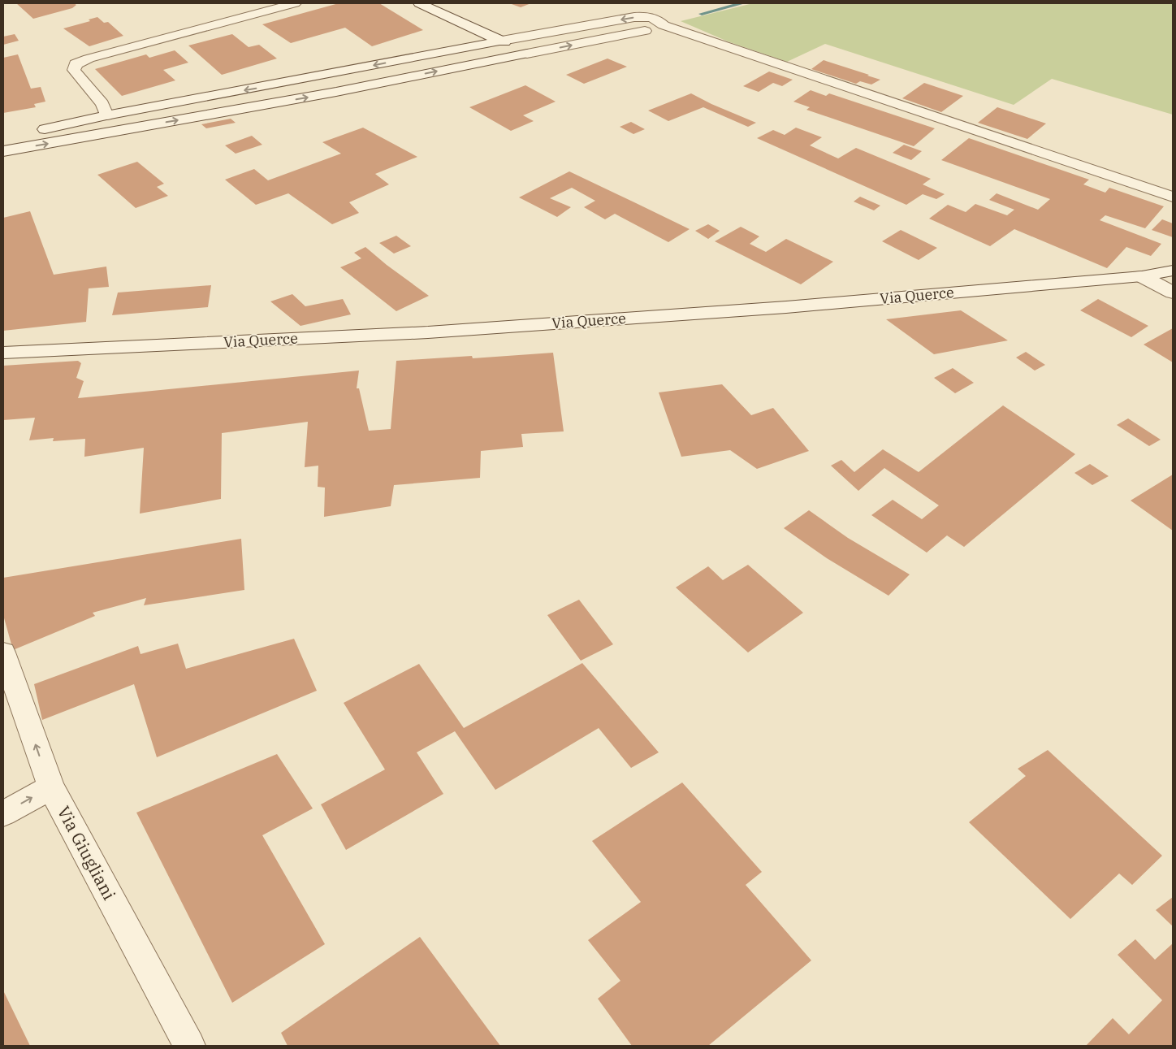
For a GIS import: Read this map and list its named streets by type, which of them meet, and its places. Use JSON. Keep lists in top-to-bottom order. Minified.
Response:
{"streets":{"street":["Via Querce","Via Giugliani"]}}
